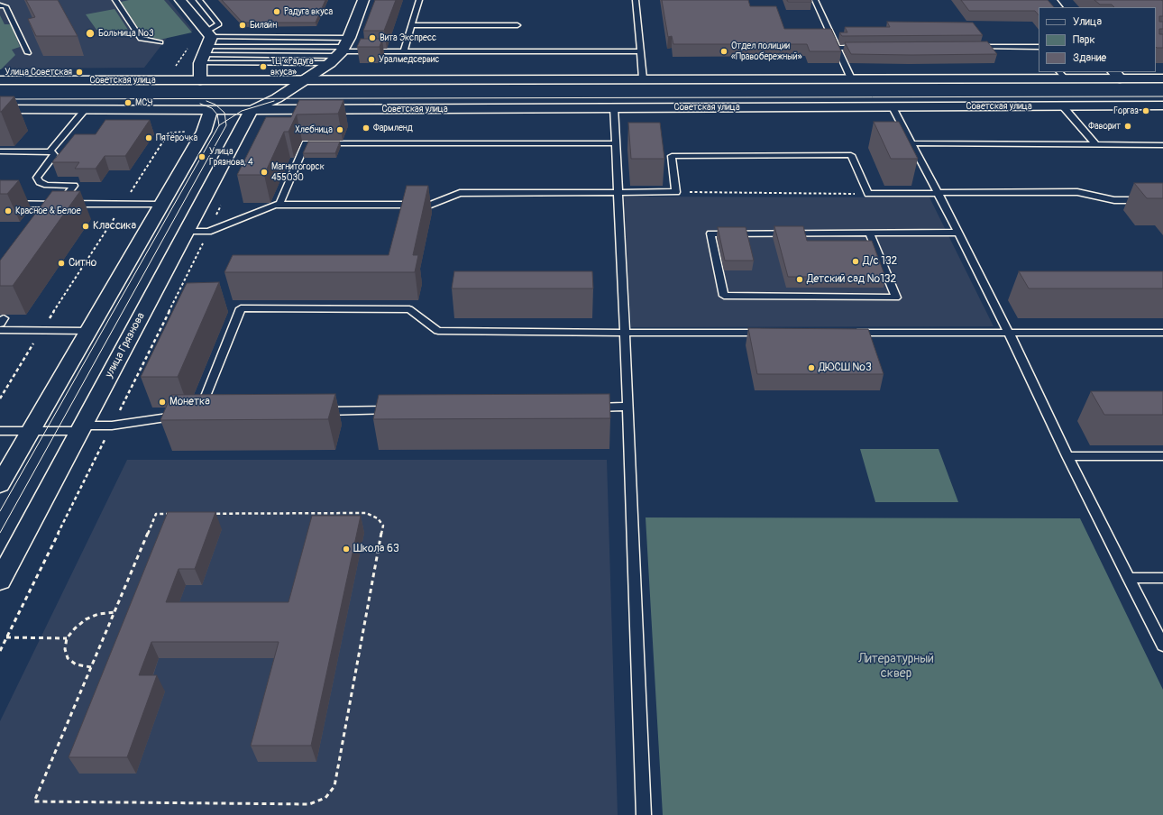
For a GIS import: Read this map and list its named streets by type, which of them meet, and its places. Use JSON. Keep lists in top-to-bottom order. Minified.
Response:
{"streets":{"main road":["Советская улица","улица Грязнова"]},"crossings":[["Советская улица","улица Грязнова"]],"parks":["Литературный сквер"],"places":["Радуга вкуса","Билайн","Больница №3","Вита Экспресс","Отдел полиции «Правобережный»","Уралмедсервис","ТЦ «Радуга вкуса»","Улица Советская","МСЧ","Горгаз","Фаворит","Фармленд","Хлебница","Пятёрочка","Улица Грязнова, 4","Магнитогорск 455030","Красное & Белое","Классика","Д/с 132","Ситно","Детский сад №132","ДЮСШ №3","Монетка","Школа 63"],"legend":["Улица","Парк","Здание"]}
